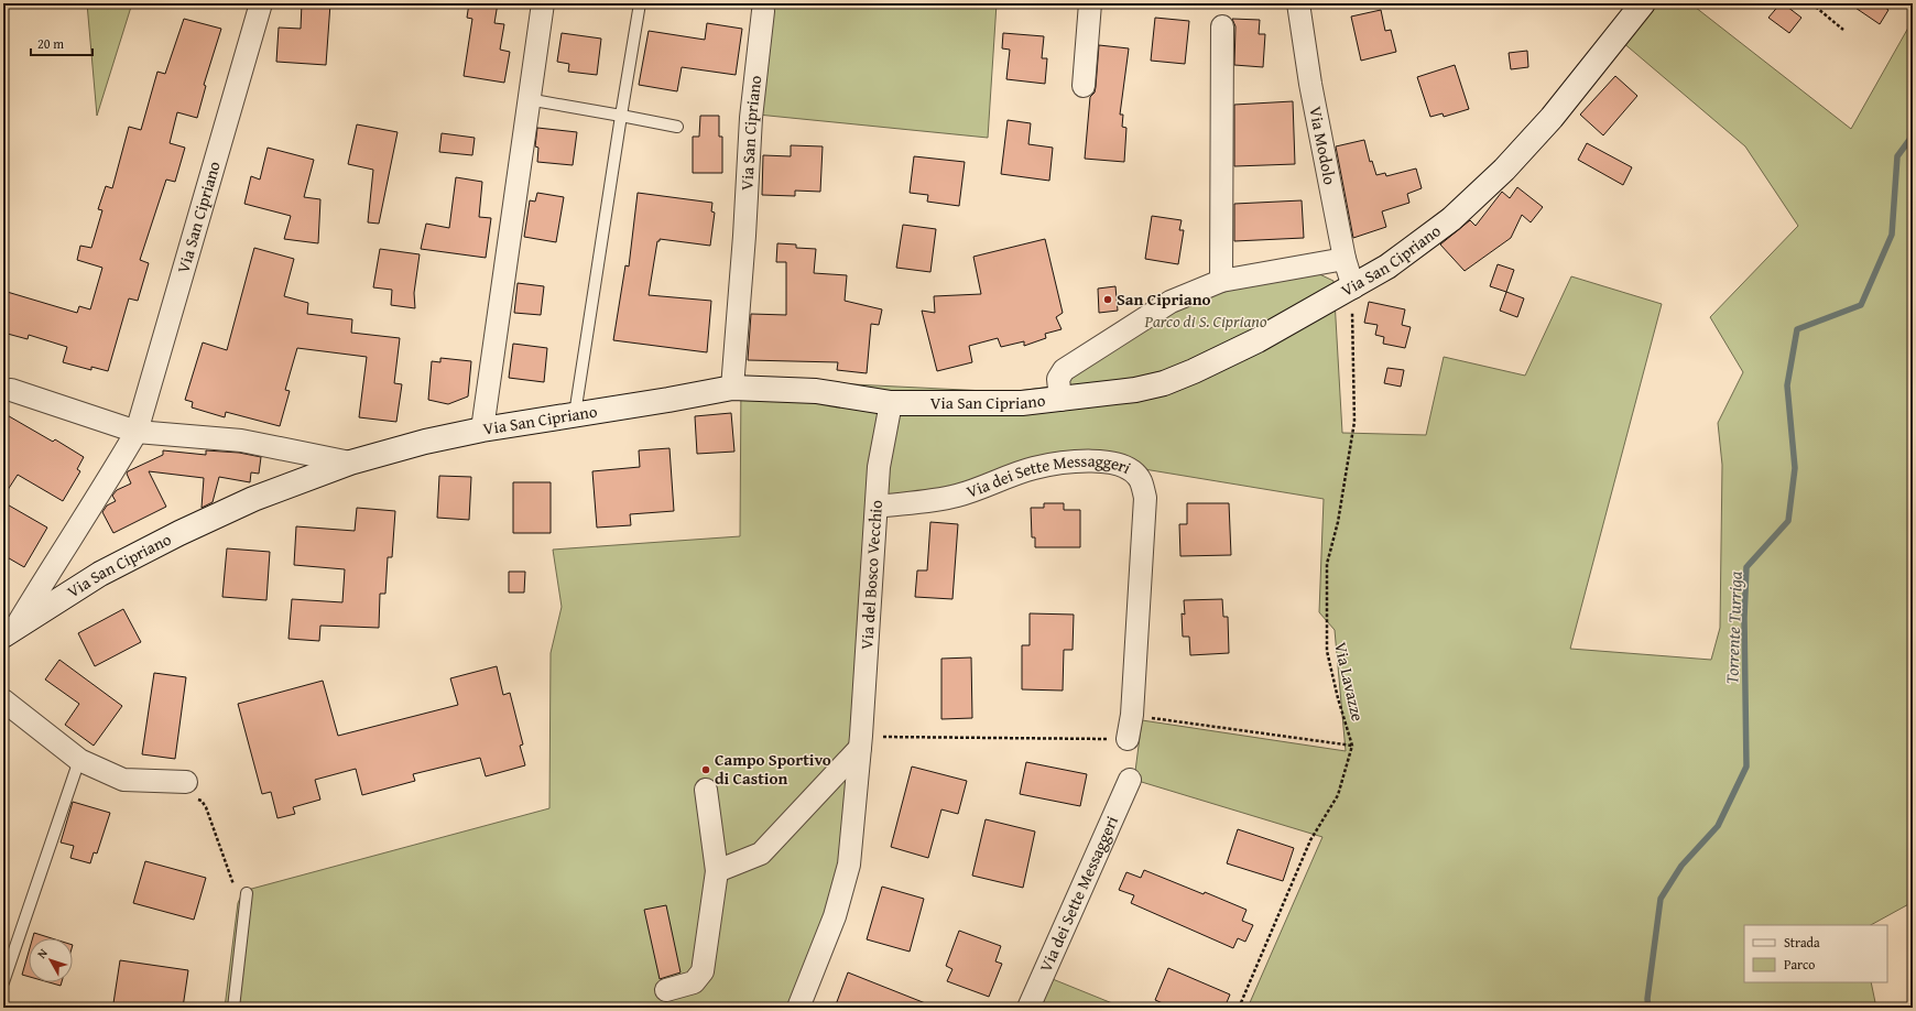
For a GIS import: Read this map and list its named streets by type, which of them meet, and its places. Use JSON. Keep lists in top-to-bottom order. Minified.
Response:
{"streets":{"main road":["Via San Cipriano"],"street":["Via Modolo","Via dei Sette Messaggeri","Via del Bosco Vecchio"],"path":["Via Lavazze"]},"crossings":[["Via San Cipriano","Via Modolo"],["Via San Cipriano","Via del Bosco Vecchio"],["Via San Cipriano","Via Lavazze"],["Via Modolo","Via Lavazze"],["Via dei Sette Messaggeri","Via del Bosco Vecchio"]],"water":["Torrente Turriga"],"parks":["Parco di S. Cipriano"],"places":["San Cipriano","Campo Sportivo di Castion"],"legend":["Strada","Parco"],"scale_bar":"20 m","north":"top left"}
